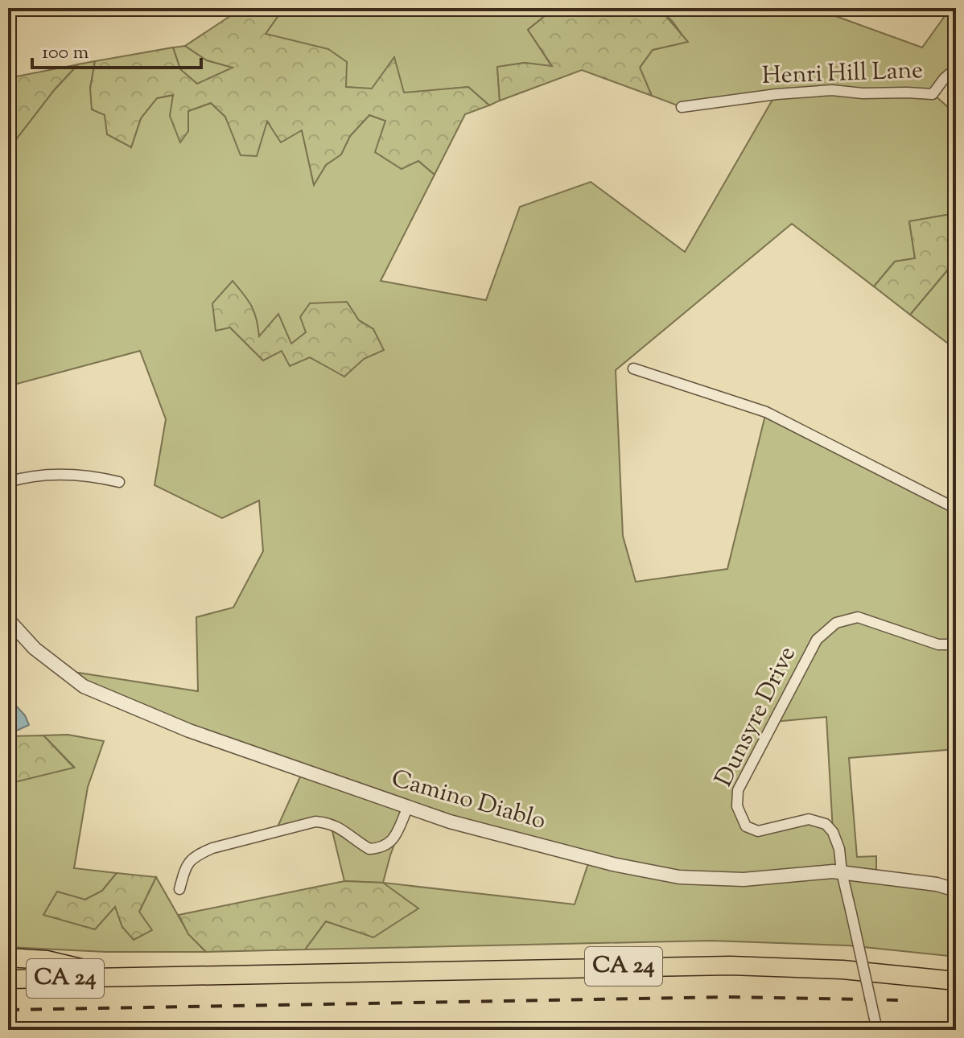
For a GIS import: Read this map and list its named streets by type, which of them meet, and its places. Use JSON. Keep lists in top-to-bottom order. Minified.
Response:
{"streets":{"highway":["CA 24"],"street":["Henri Hill Lane","Dunsyre Drive","Camino Diablo"]},"crossings":[["Dunsyre Drive","Camino Diablo"]],"scale_bar":"100 m"}
